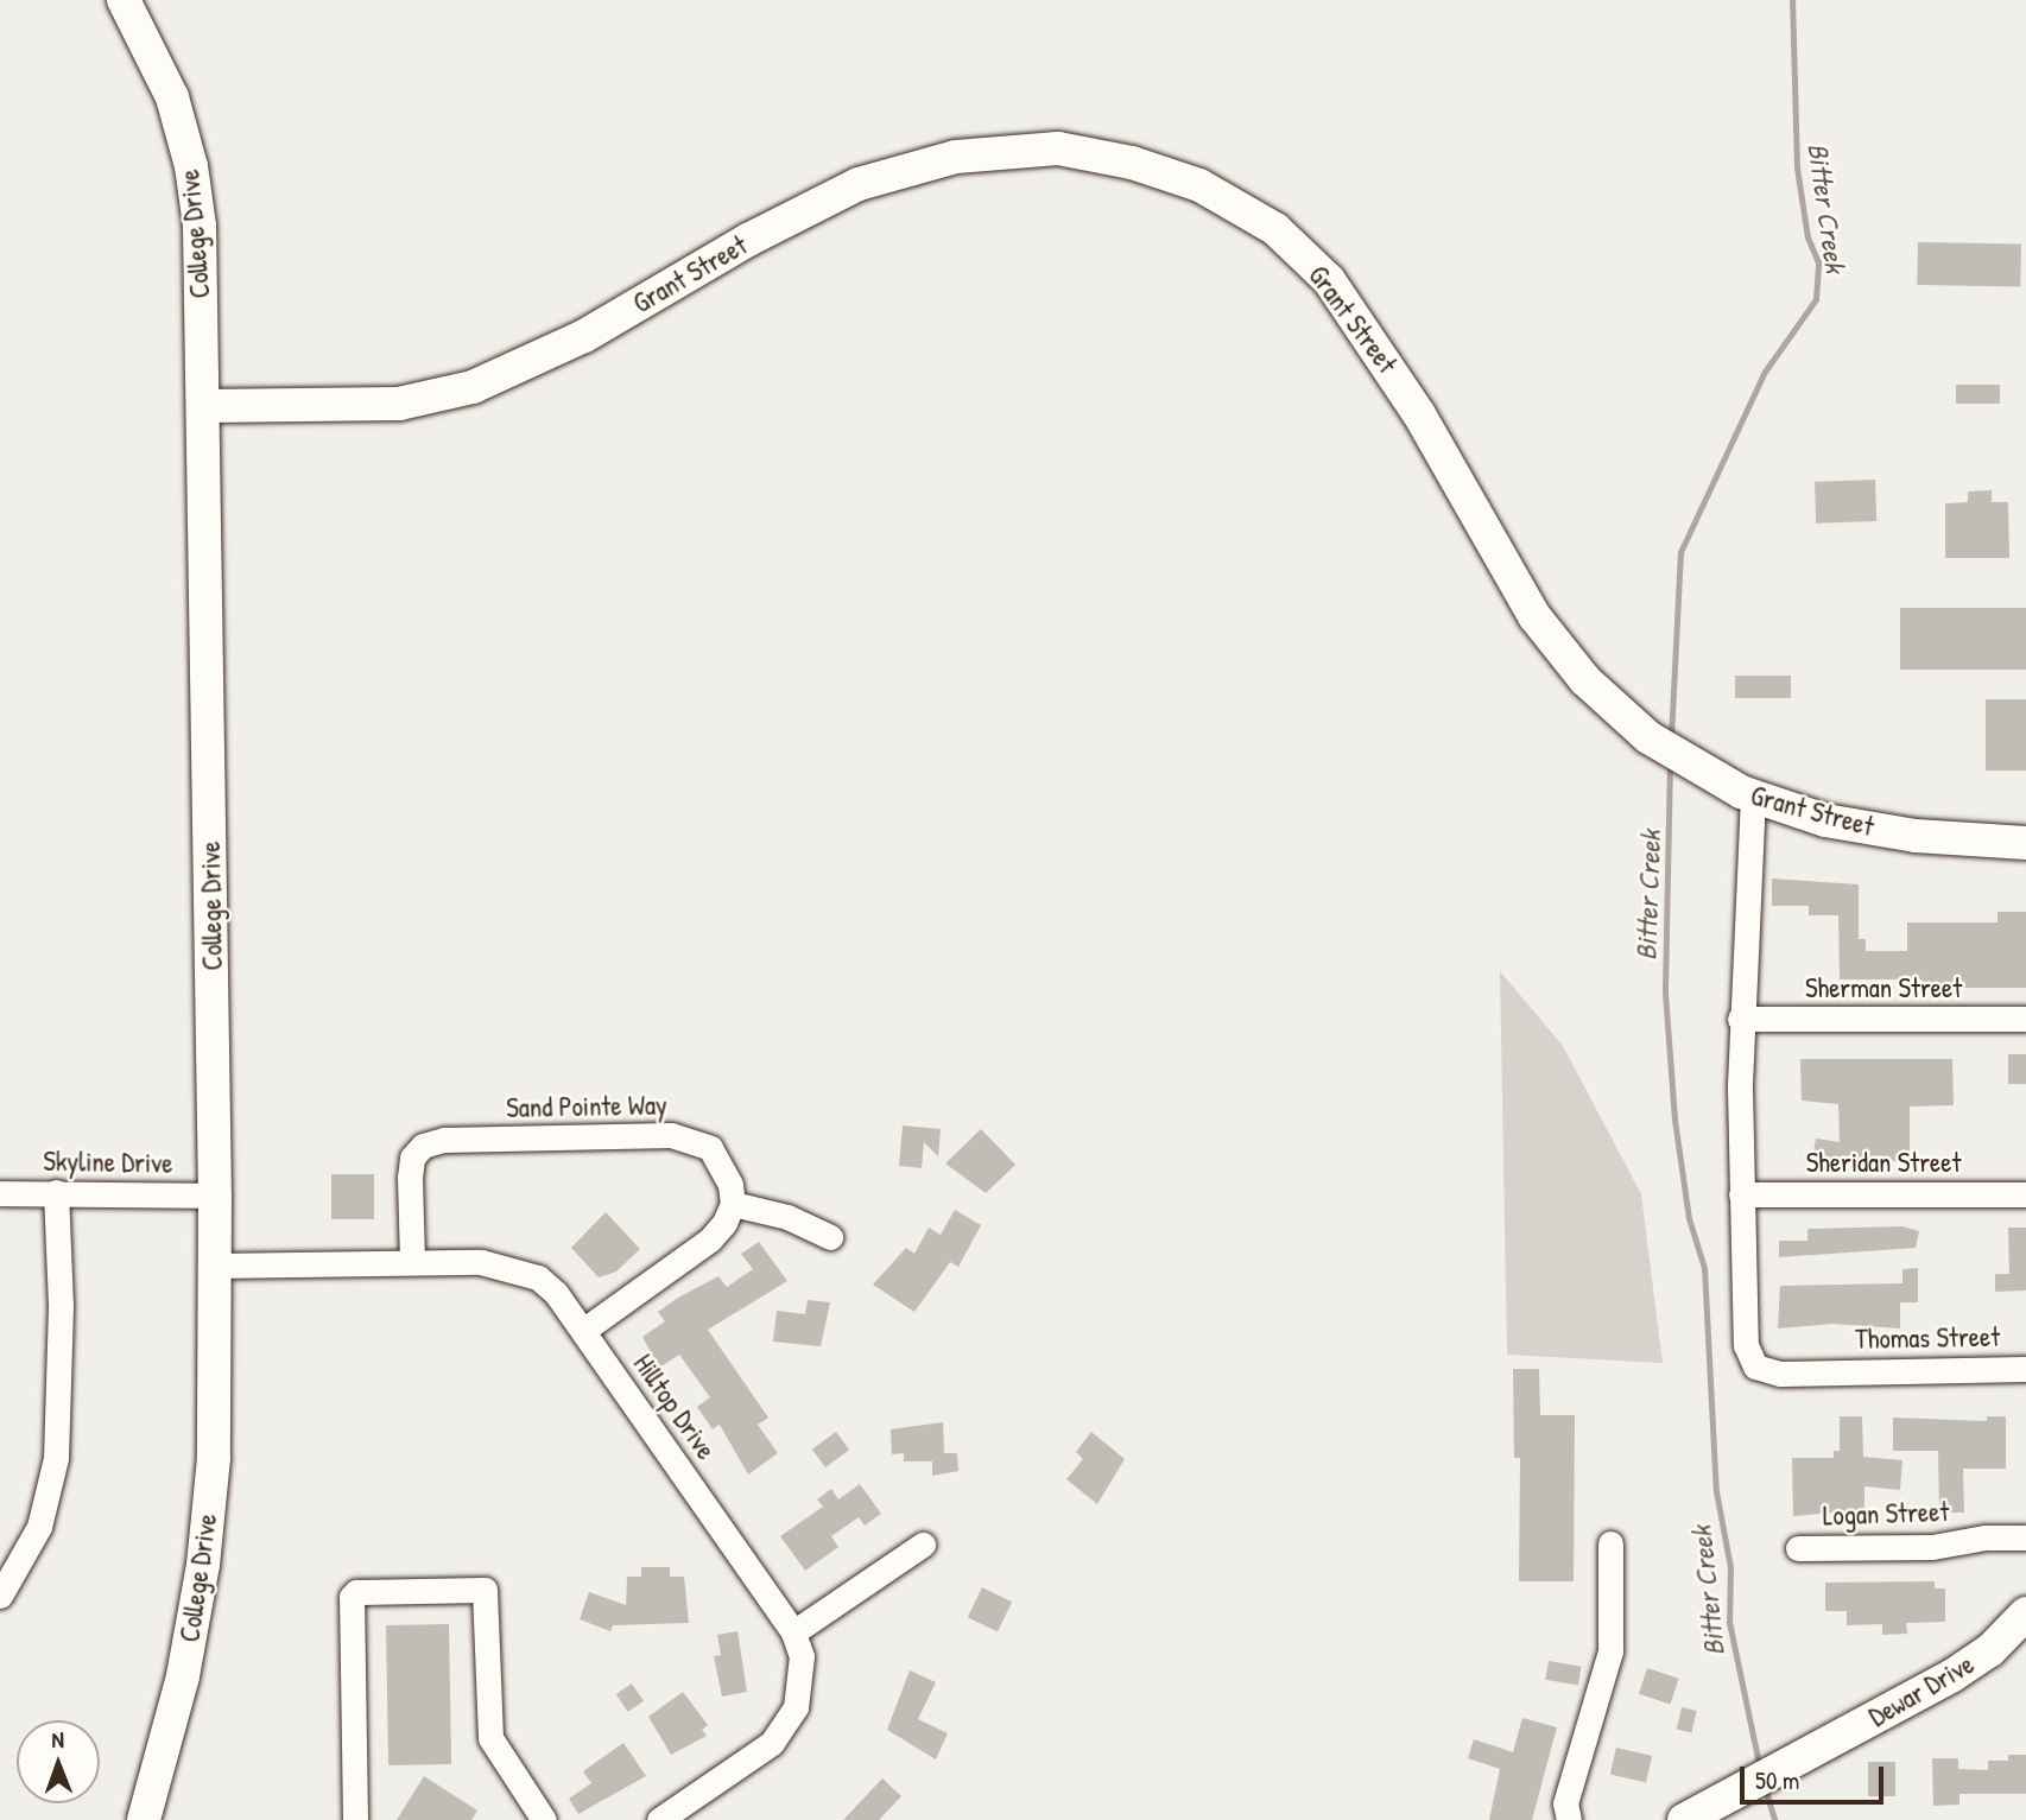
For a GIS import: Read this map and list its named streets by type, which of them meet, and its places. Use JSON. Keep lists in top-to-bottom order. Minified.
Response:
{"streets":{"main road":["College Drive","Grant Street","Dewar Drive"],"street":["Sherman Street","Sand Pointe Way","Skyline Drive","Sheridan Street","Thomas Street","Hilltop Drive","Logan Street"]},"crossings":[["College Drive","Grant Street"],["College Drive","Skyline Drive"],["College Drive","Hilltop Drive"],["Sand Pointe Way","Hilltop Drive"],["Sheridan Street","Thomas Street"]],"water":["Bitter Creek"],"scale_bar":"50 m","north":"top"}
